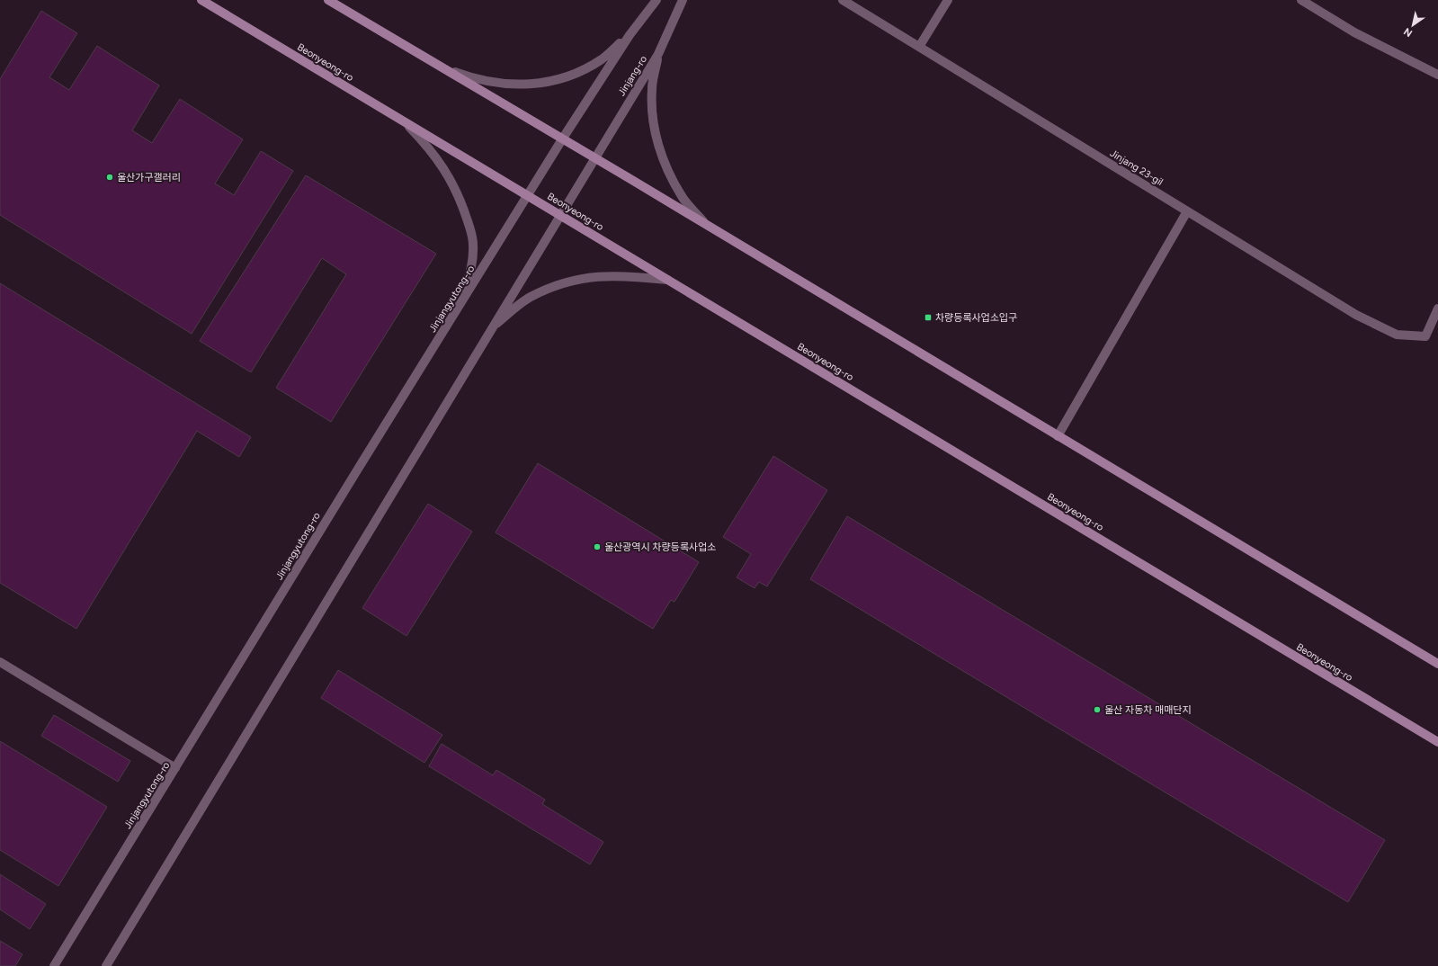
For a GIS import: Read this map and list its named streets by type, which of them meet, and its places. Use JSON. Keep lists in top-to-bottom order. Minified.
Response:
{"streets":{"main road":["Beonyeong-ro"],"street":["Jinjang-ro","Jinjang 23-gil","Jinjangyutong-ro"]},"crossings":[["Beonyeong-ro","Jinjangyutong-ro"]],"places":{"other":["울산가구갤러리","울산광역시 차량등록사업소","울산 자동차 매매단지"],"transit":["차량등록사업소입구"]},"north":"bottom left"}
